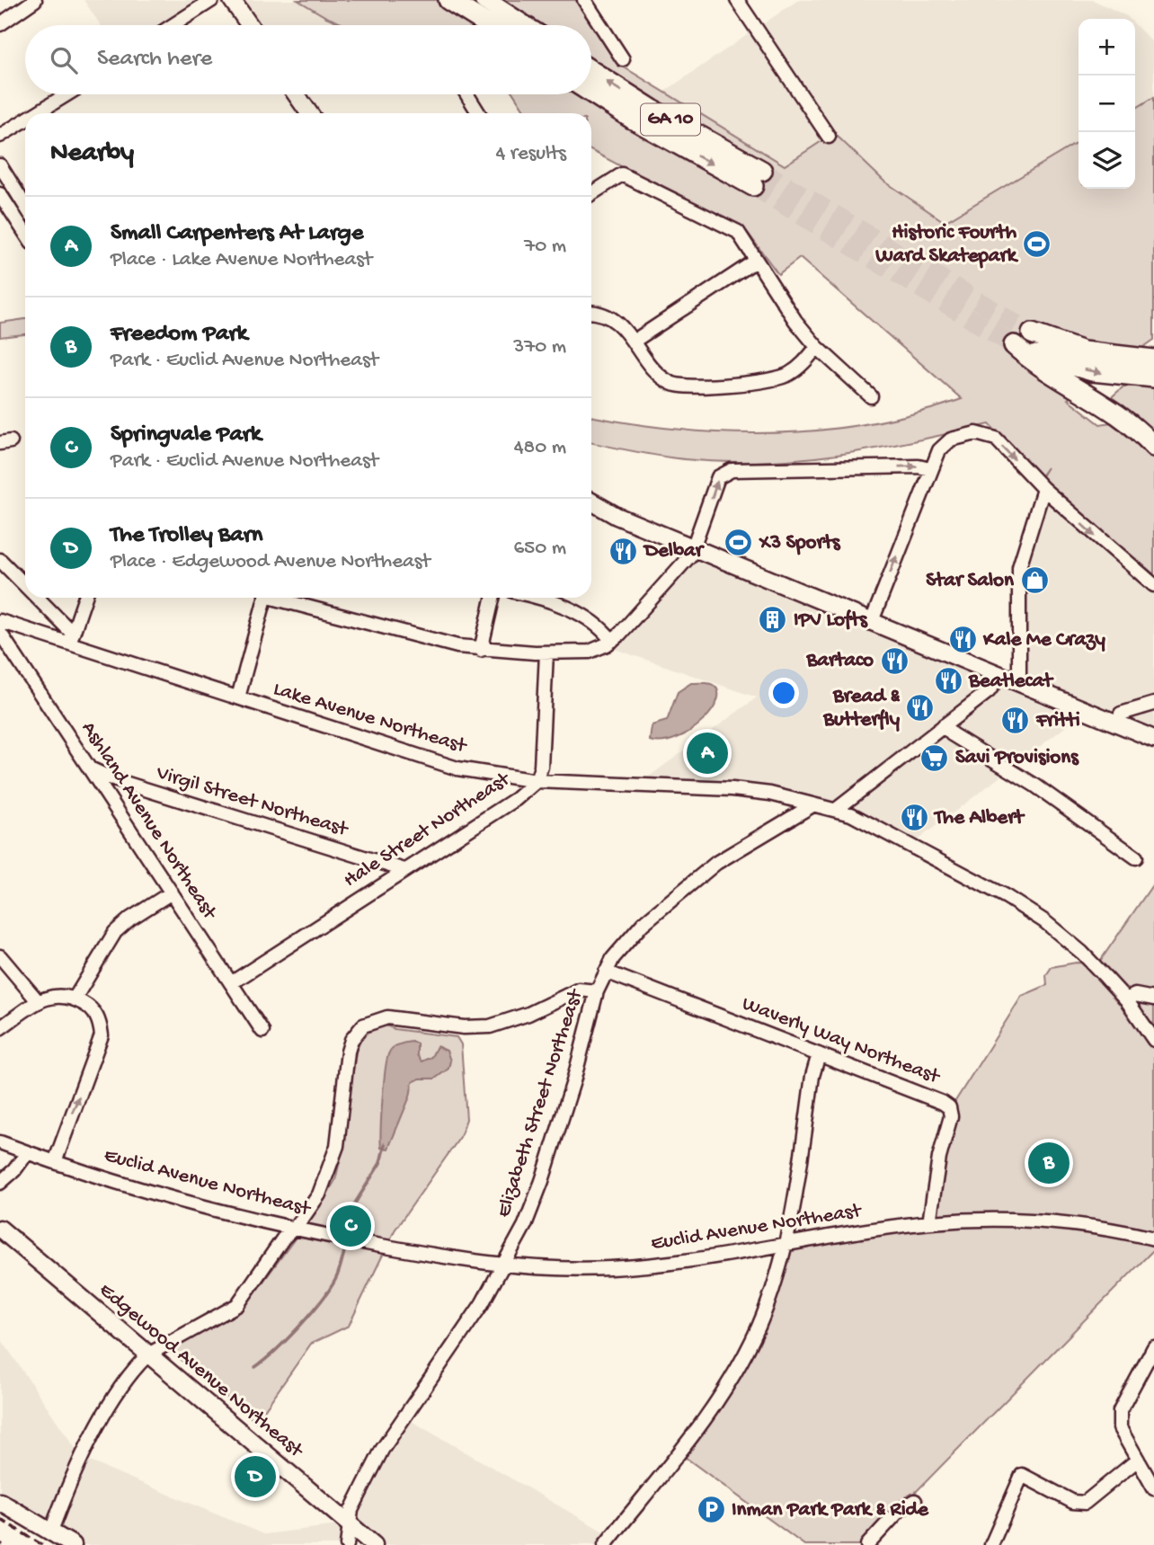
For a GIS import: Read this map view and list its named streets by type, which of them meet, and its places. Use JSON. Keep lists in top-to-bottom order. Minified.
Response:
{"streets":{"highway":["GA 10"],"main road":["Edgewood Avenue Northeast"],"street":["Lake Avenue Northeast","Virgil Street Northeast","Ashland Avenue Northeast","Hale Street Northeast","Waverly Way Northeast","Elizabeth Street Northeast","Euclid Avenue Northeast"]},"crossings":[["Lake Avenue Northeast","Hale Street Northeast"],["Lake Avenue Northeast","Elizabeth Street Northeast"],["Virgil Street Northeast","Ashland Avenue Northeast"],["Virgil Street Northeast","Hale Street Northeast"],["Ashland Avenue Northeast","Hale Street Northeast"],["Waverly Way Northeast","Elizabeth Street Northeast"],["Waverly Way Northeast","Euclid Avenue Northeast"],["Elizabeth Street Northeast","Euclid Avenue Northeast"],["Elizabeth Street Northeast","Edgewood Avenue Northeast"]],"places":{"sports":["Historic Fourth Ward Skatepark","X3 Sports"],"restaurant":["Delbar","Kale Me Crazy","Bartaco","Beatlecat","Bread & Butterfly","Fritti","The Albert"],"shop":["Star Salon"],"building":["IPV Lofts"],"supermarket":["Savi Provisions"],"parking":["Inman Park Park & Ride"]},"page":{"map_buttons":["+","−"],"search":"Search here","heading":["Nearby","4 results"],"list":[{"mark":"A","name":"Small Carpenters At Large","note":"Place · Lake Avenue Northeast","value":"70 m"},{"mark":"B","name":"Freedom Park","note":"Park · Euclid Avenue Northeast","value":"370 m"},{"mark":"C","name":"Springvale Park","note":"Park · Euclid Avenue Northeast","value":"480 m"},{"mark":"D","name":"The Trolley Barn","note":"Place · Edgewood Avenue Northeast","value":"650 m"}],"pins":["A","B","C","D"]}}
